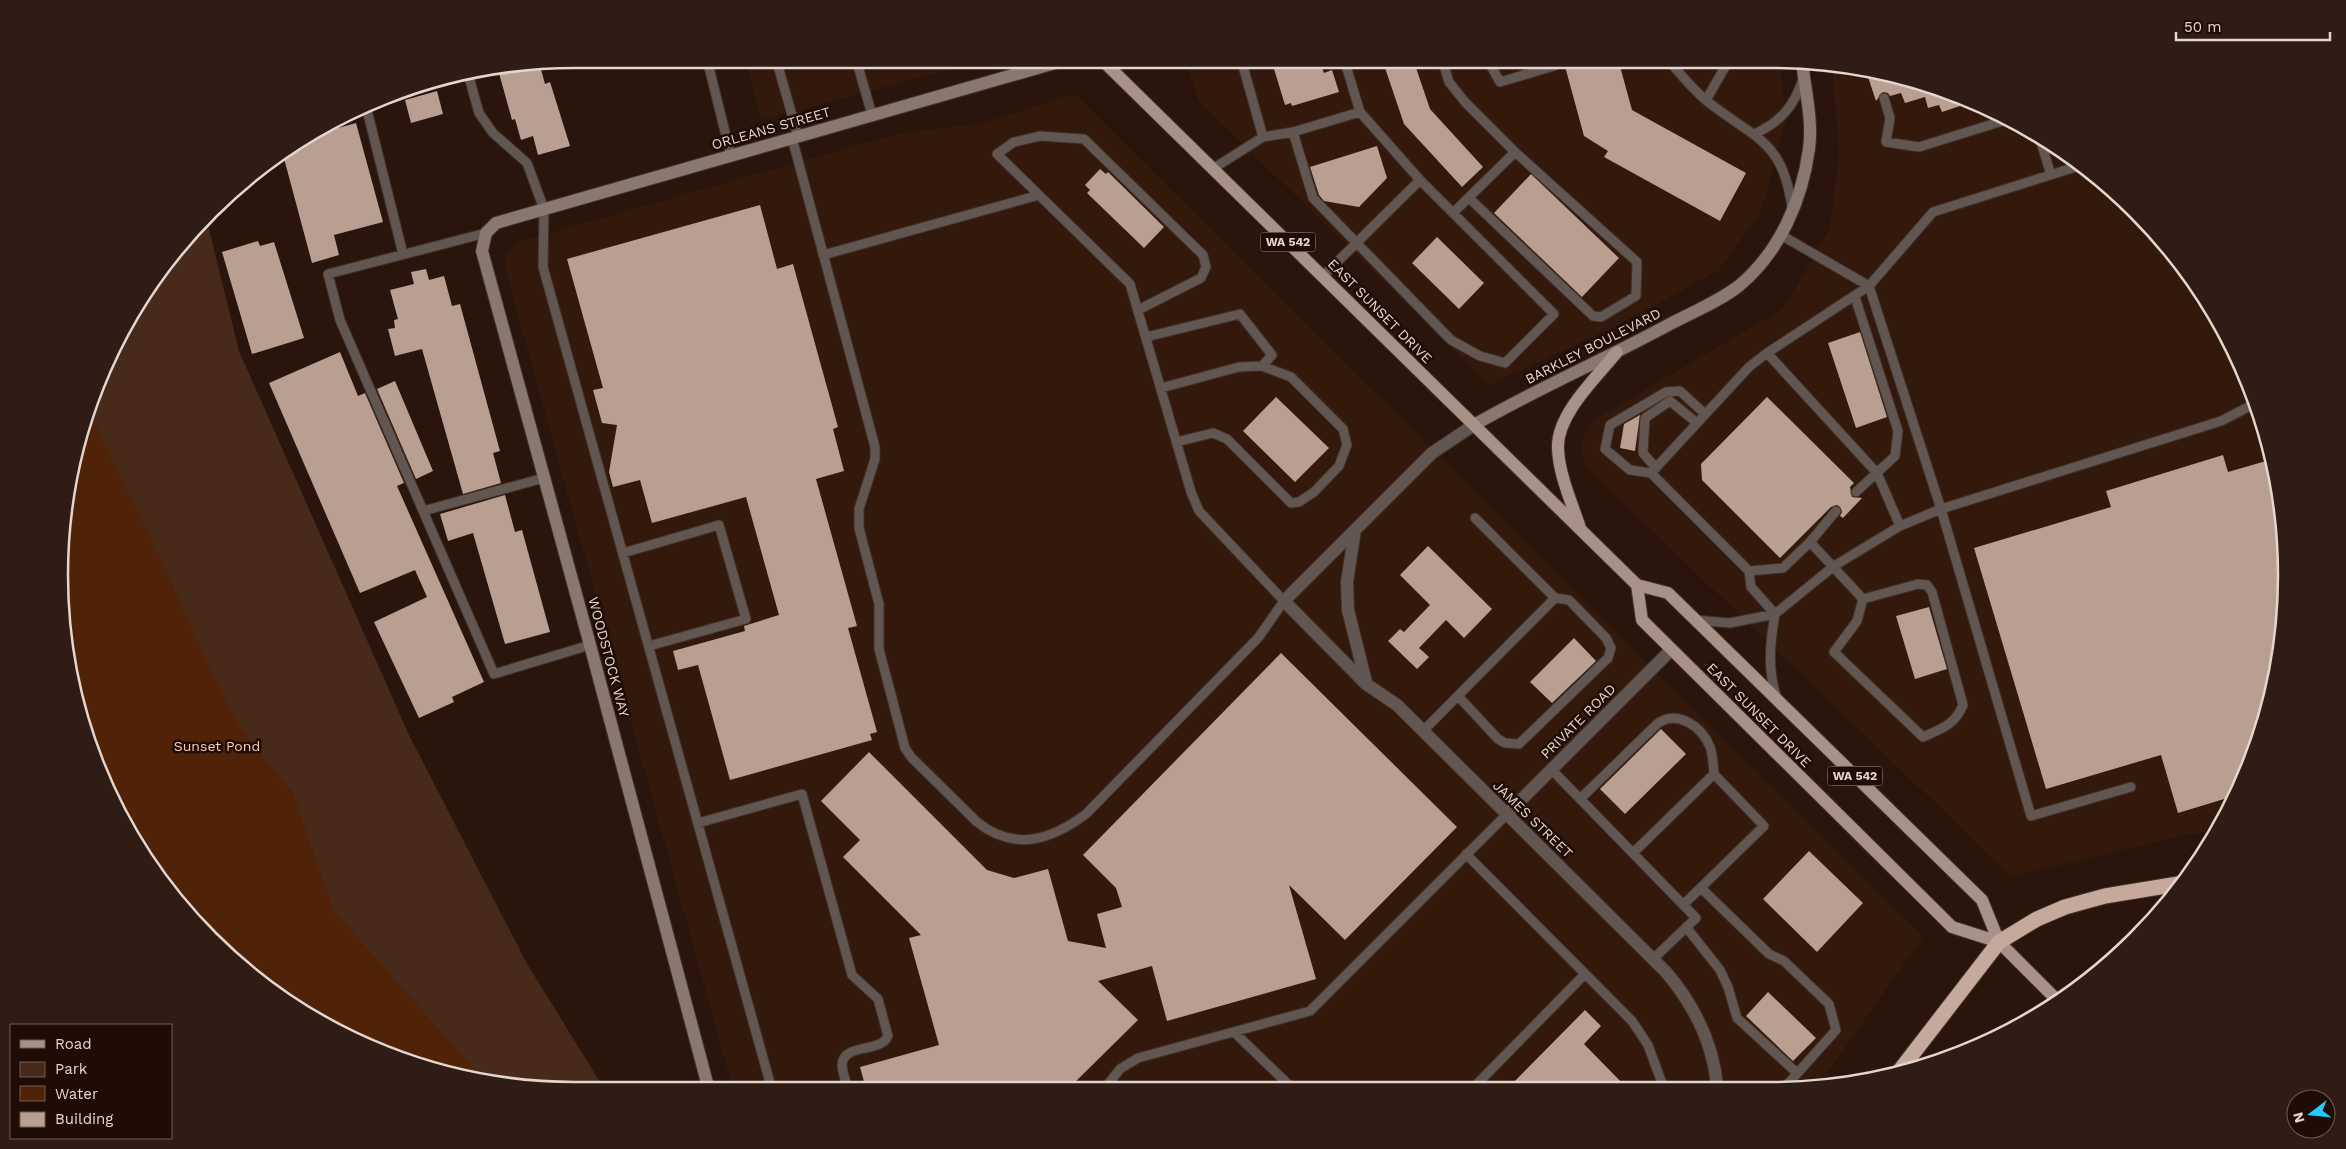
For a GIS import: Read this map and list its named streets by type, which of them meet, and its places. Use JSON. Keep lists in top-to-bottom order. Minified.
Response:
{"streets":{"main road":["ORLEANS STREET","WA 542","EAST SUNSET DRIVE","BARKLEY BOULEVARD","WOODSTOCK WAY"],"street":["PRIVATE ROAD","JAMES STREET"]},"crossings":[["ORLEANS STREET","WOODSTOCK WAY"],["EAST SUNSET DRIVE","BARKLEY BOULEVARD"],["EAST SUNSET DRIVE","PRIVATE ROAD"],["BARKLEY BOULEVARD","JAMES STREET"],["PRIVATE ROAD","JAMES STREET"]],"parks":["Sunset Pond"],"legend":["Road","Park","Water","Building"],"scale_bar":"50 m","north":"left"}
